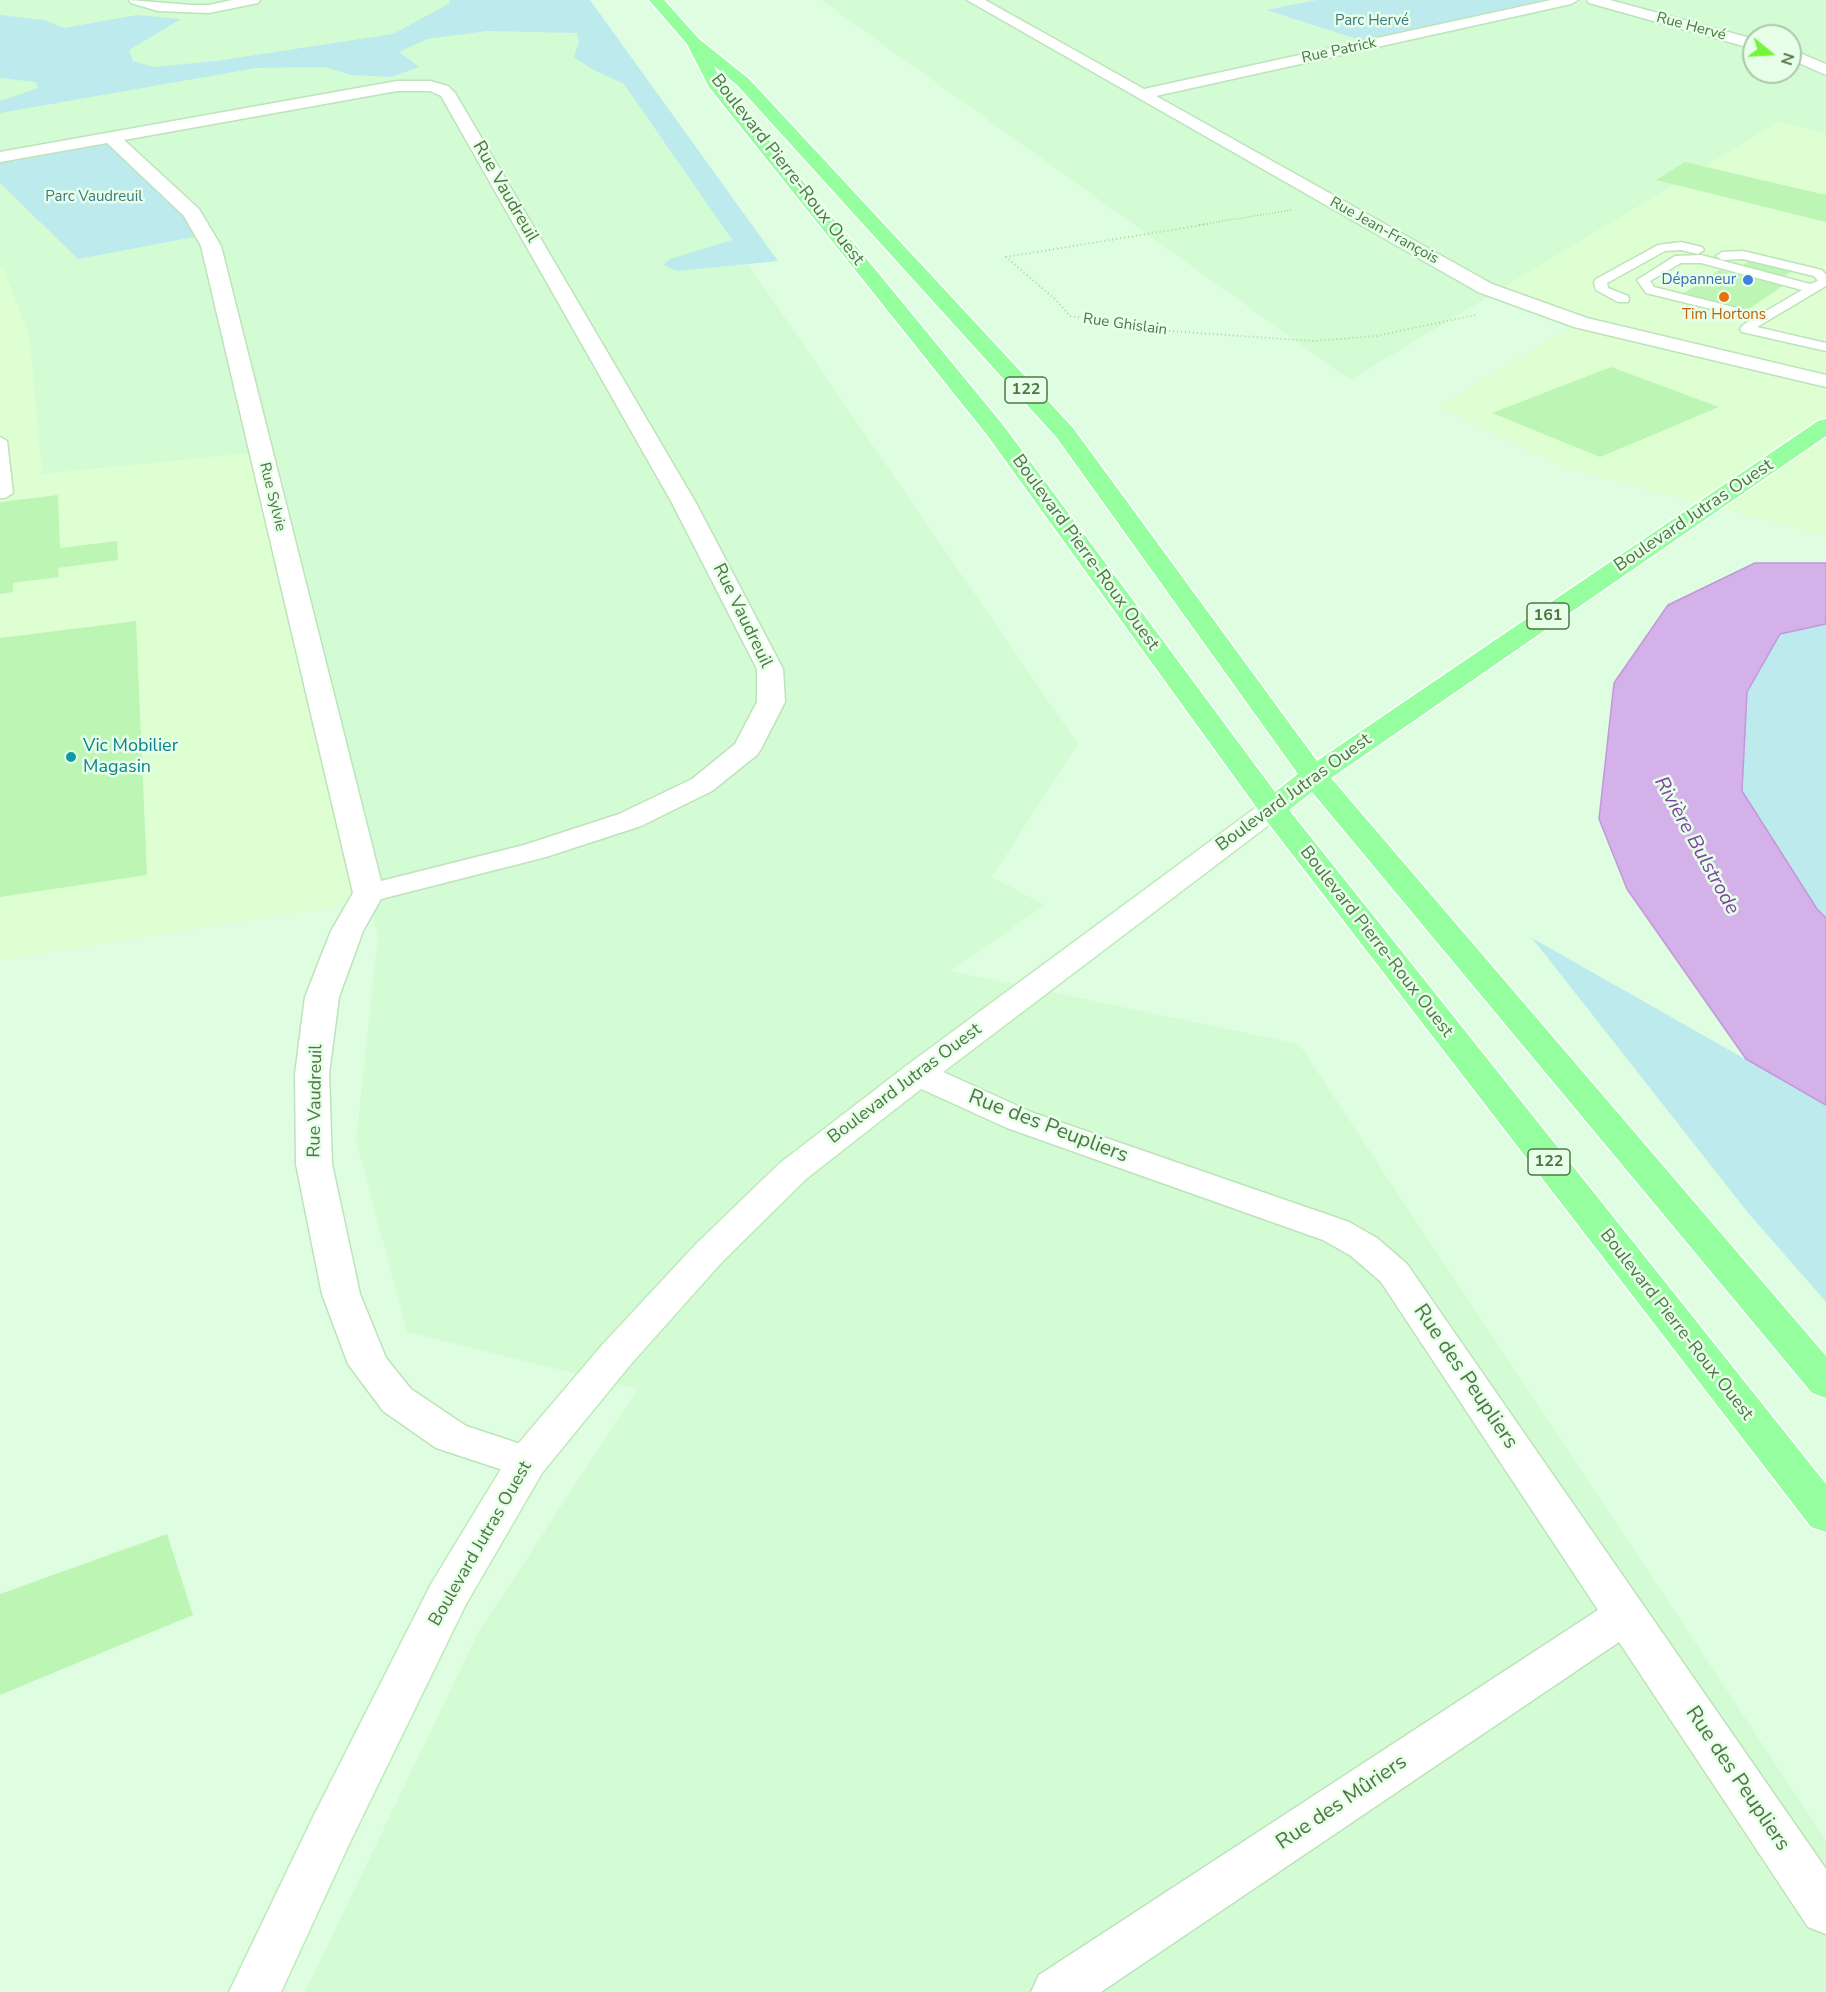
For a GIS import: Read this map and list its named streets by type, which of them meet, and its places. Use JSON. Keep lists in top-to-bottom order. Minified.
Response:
{"streets":{"main road":["Boulevard Pierre-Roux Ouest","122","Boulevard Jutras Ouest","161"],"street":["Rue Hervé","Rue Patrick","Rue Vaudreuil","Rue Jean-François","Rue Sylvie","Rue des Peupliers","Rue des Mûriers"],"path":["Rue Ghislain"]},"crossings":[["Rue Patrick","Rue Jean-François"],["Boulevard Pierre-Roux Ouest","122"],["Boulevard Pierre-Roux Ouest","Boulevard Jutras Ouest"],["Rue Vaudreuil","Rue Sylvie"],["Rue Vaudreuil","Boulevard Jutras Ouest"],["Rue Jean-François","Rue Ghislain"],["Boulevard Jutras Ouest","Rue des Peupliers"],["Rue des Peupliers","Rue des Mûriers"]],"water":["Rivière Bulstrode"],"parks":["Parc Hervé","Parc Vaudreuil"],"places":["Dépanneur","Tim Hortons","Vic Mobilier Magasin"],"north":"right"}
